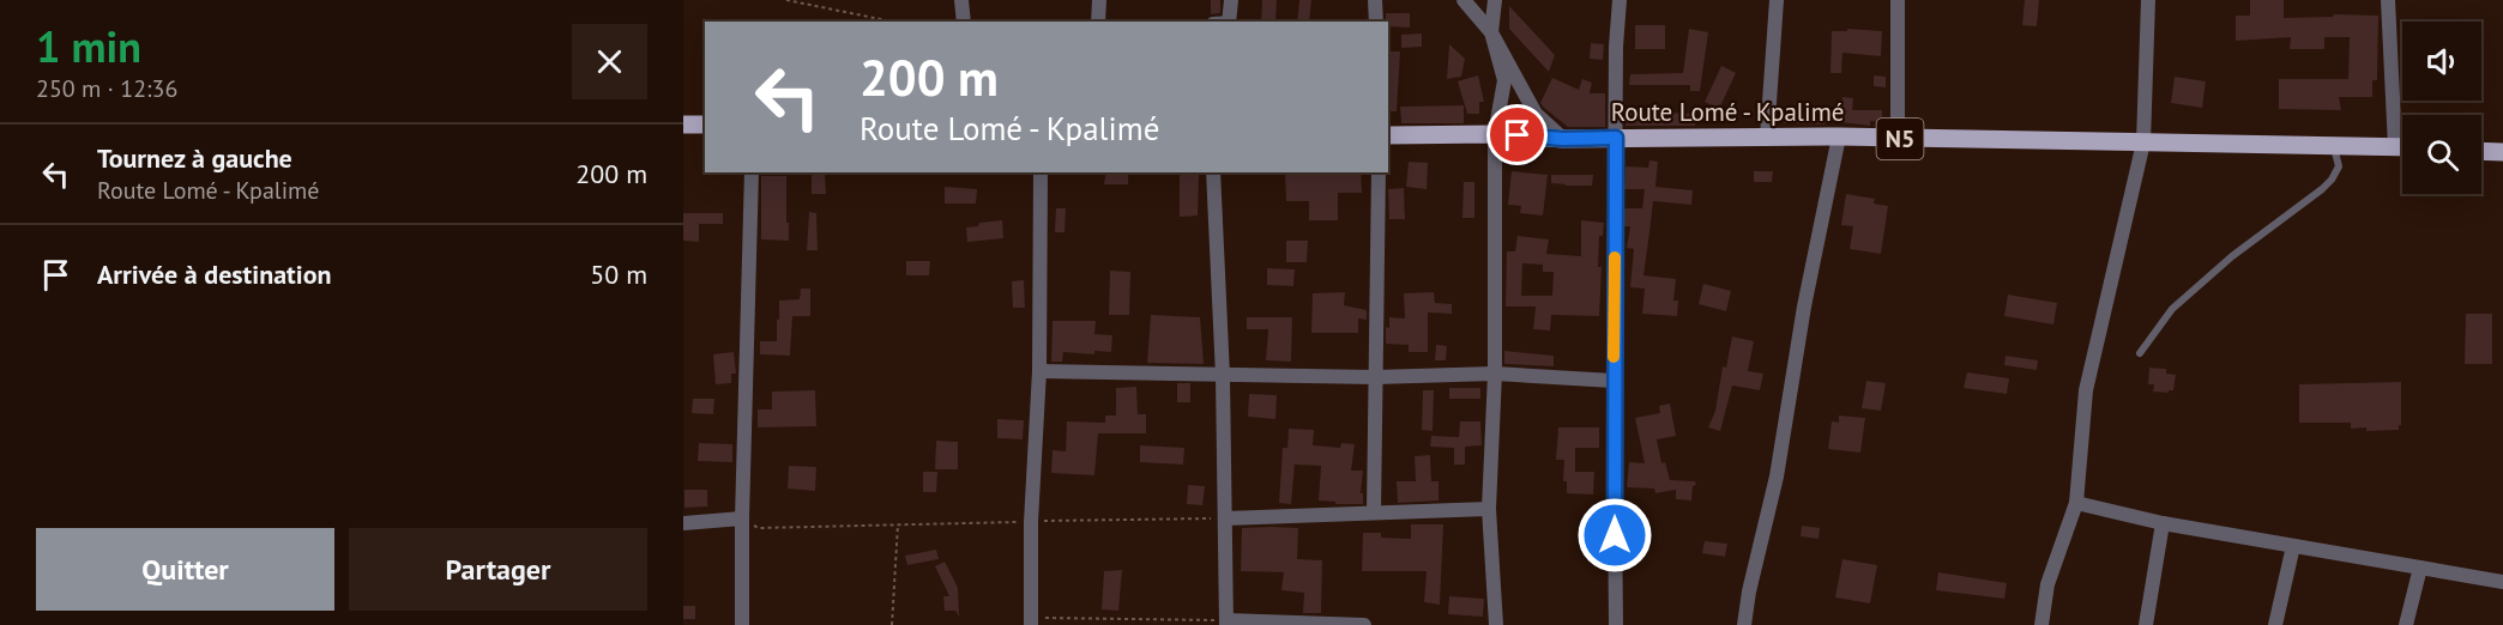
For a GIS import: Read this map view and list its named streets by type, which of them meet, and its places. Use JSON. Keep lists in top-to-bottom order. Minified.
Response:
{"streets":{"main road":["Route Lomé - Kpalimé","N5"]},"page":{"heading":["1 min","250 m · 12:36"],"turn":["200 m","Route Lomé - Kpalimé"],"list":[{"name":"Tournez à gauche","note":"Route Lomé - Kpalimé","value":"200 m"},{"name":"Arrivée à destination","value":"50 m"}],"buttons":["Quitter","Partager"]}}
